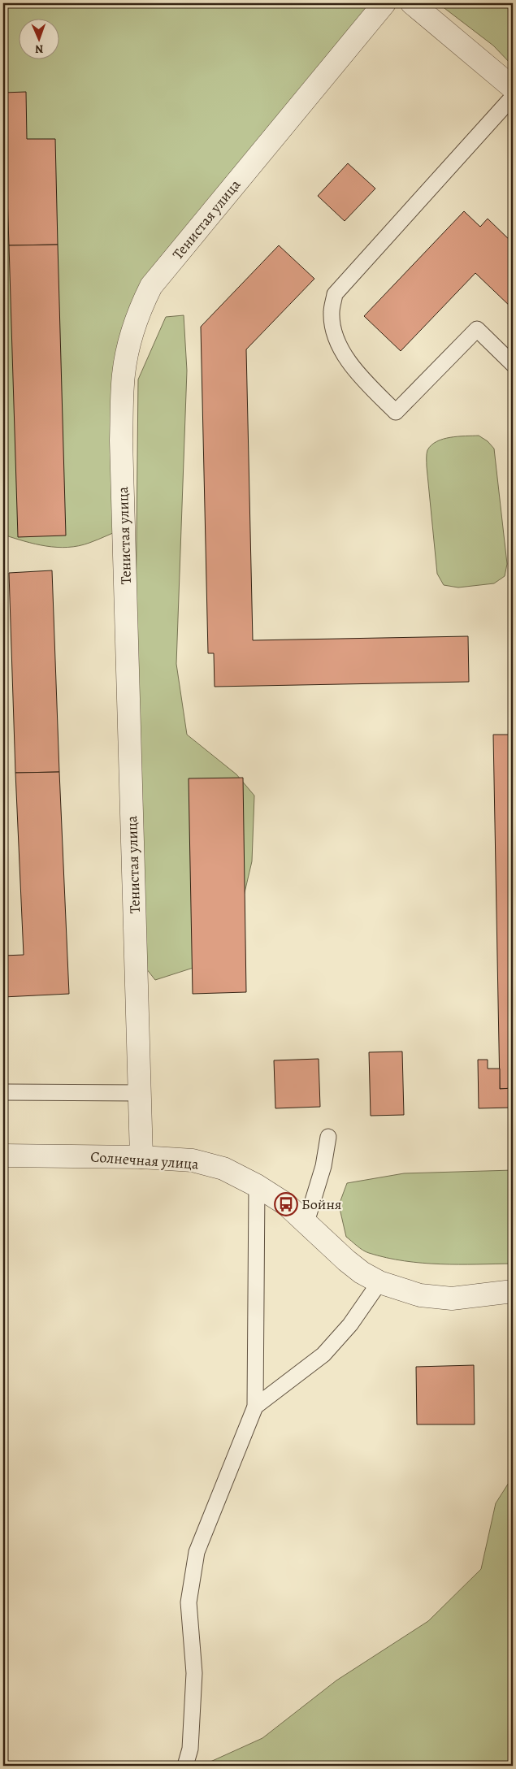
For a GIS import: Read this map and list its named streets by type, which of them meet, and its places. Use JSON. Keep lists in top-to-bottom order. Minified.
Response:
{"streets":{"street":["Тенистая улица","Солнечная улица"]},"crossings":[["Тенистая улица","Солнечная улица"]],"places":{"bus stop":["Бойня"]},"north":"bottom"}
